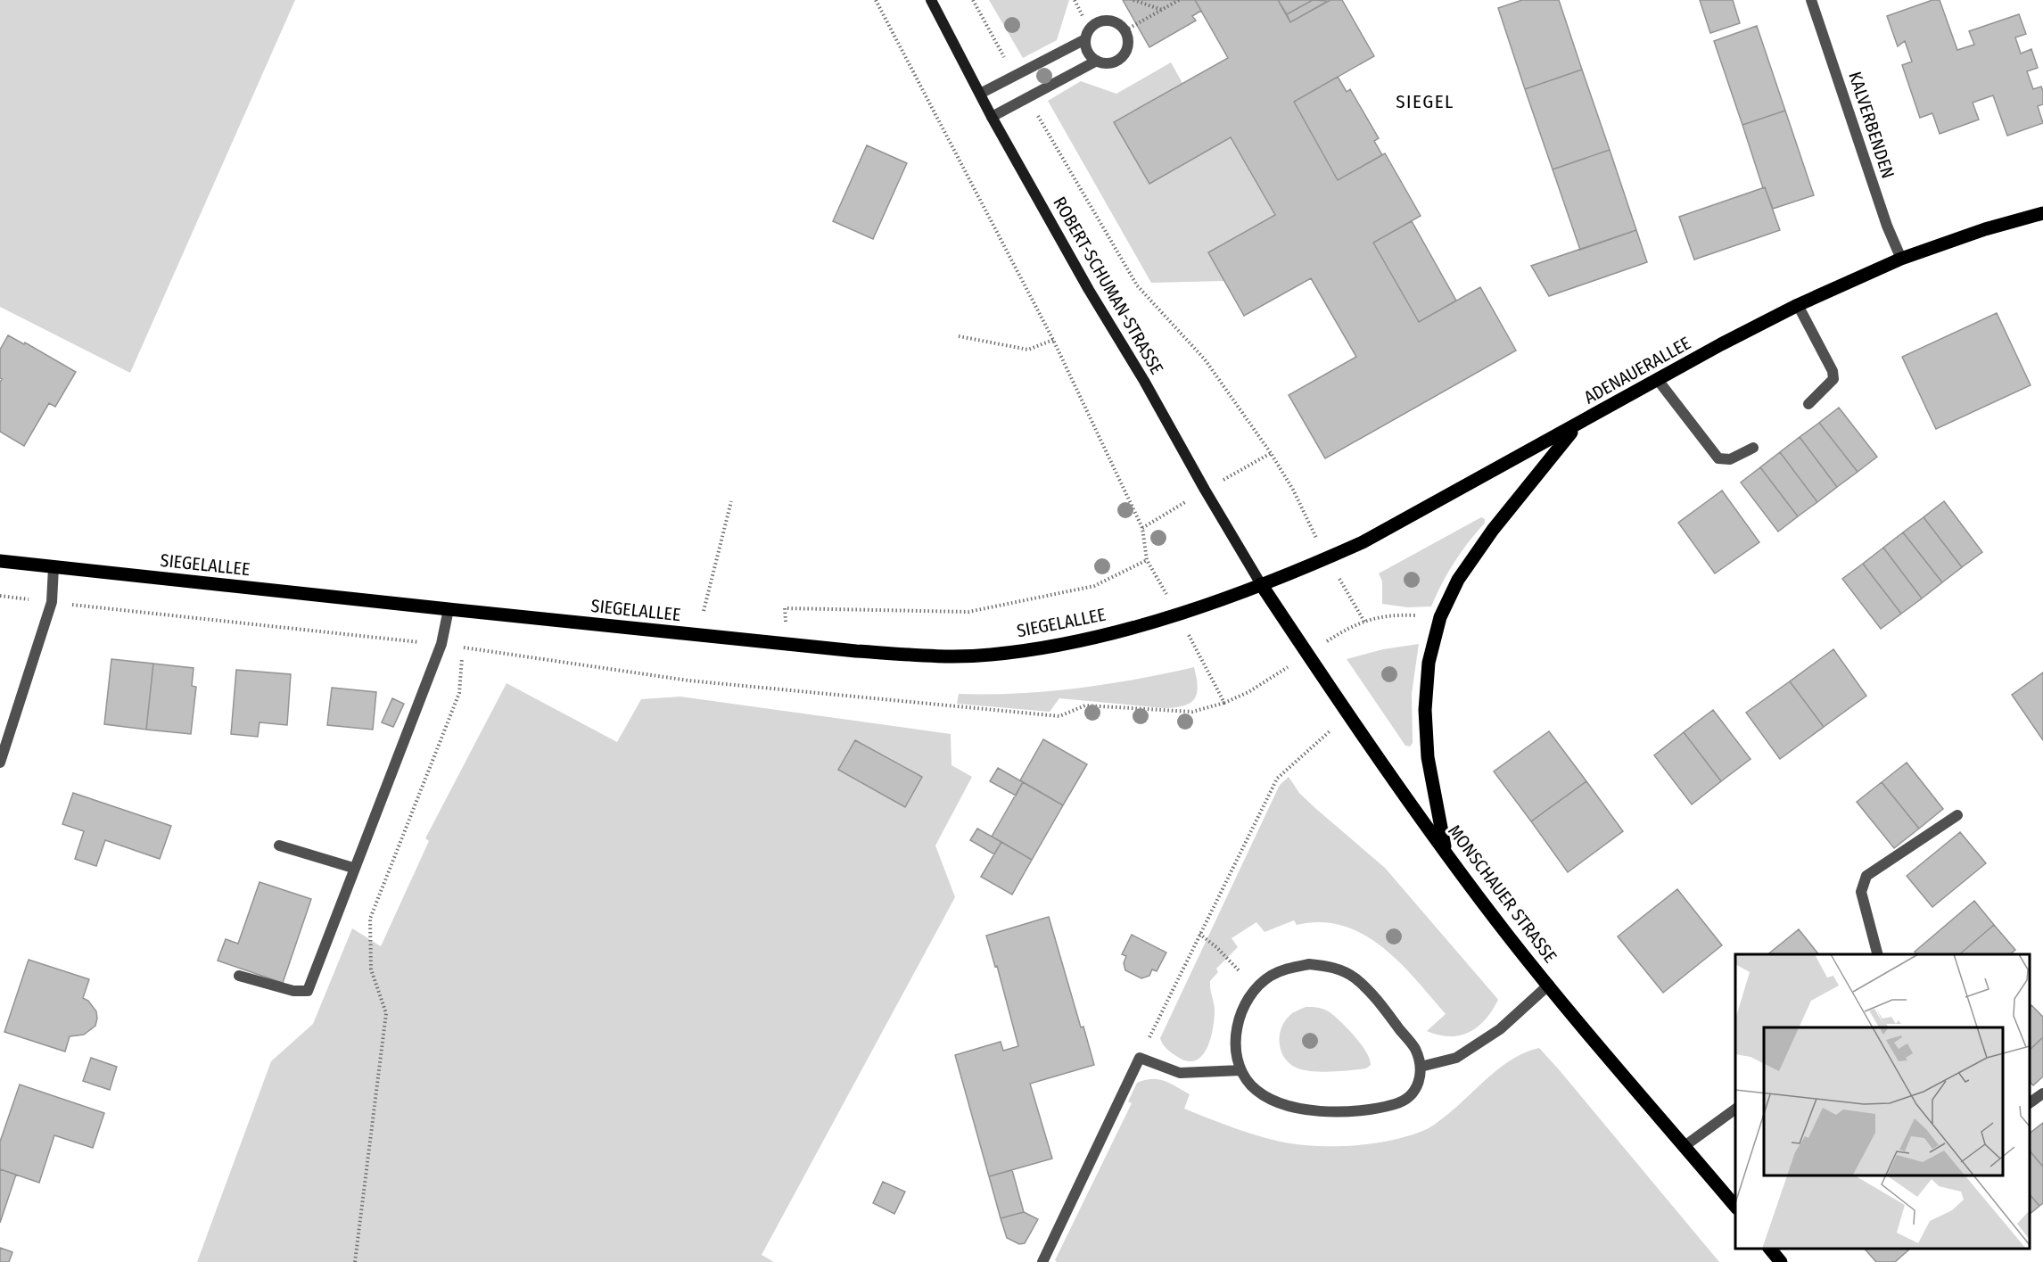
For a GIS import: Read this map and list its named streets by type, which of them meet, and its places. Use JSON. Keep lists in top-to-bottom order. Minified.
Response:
{"streets":{"main road":["ROBERT-SCHUMAN-STRASSE","ADENAUERALLEE","SIEGELALLEE","MONSCHAUER STRASSE"],"street":["KALVERBENDEN"]},"crossings":[["KALVERBENDEN","ADENAUERALLEE"],["ROBERT-SCHUMAN-STRASSE","ADENAUERALLEE"],["ROBERT-SCHUMAN-STRASSE","SIEGELALLEE"],["ROBERT-SCHUMAN-STRASSE","MONSCHAUER STRASSE"],["ADENAUERALLEE","SIEGELALLEE"],["ADENAUERALLEE","MONSCHAUER STRASSE"],["SIEGELALLEE","MONSCHAUER STRASSE"]],"districts":["SIEGEL"]}
